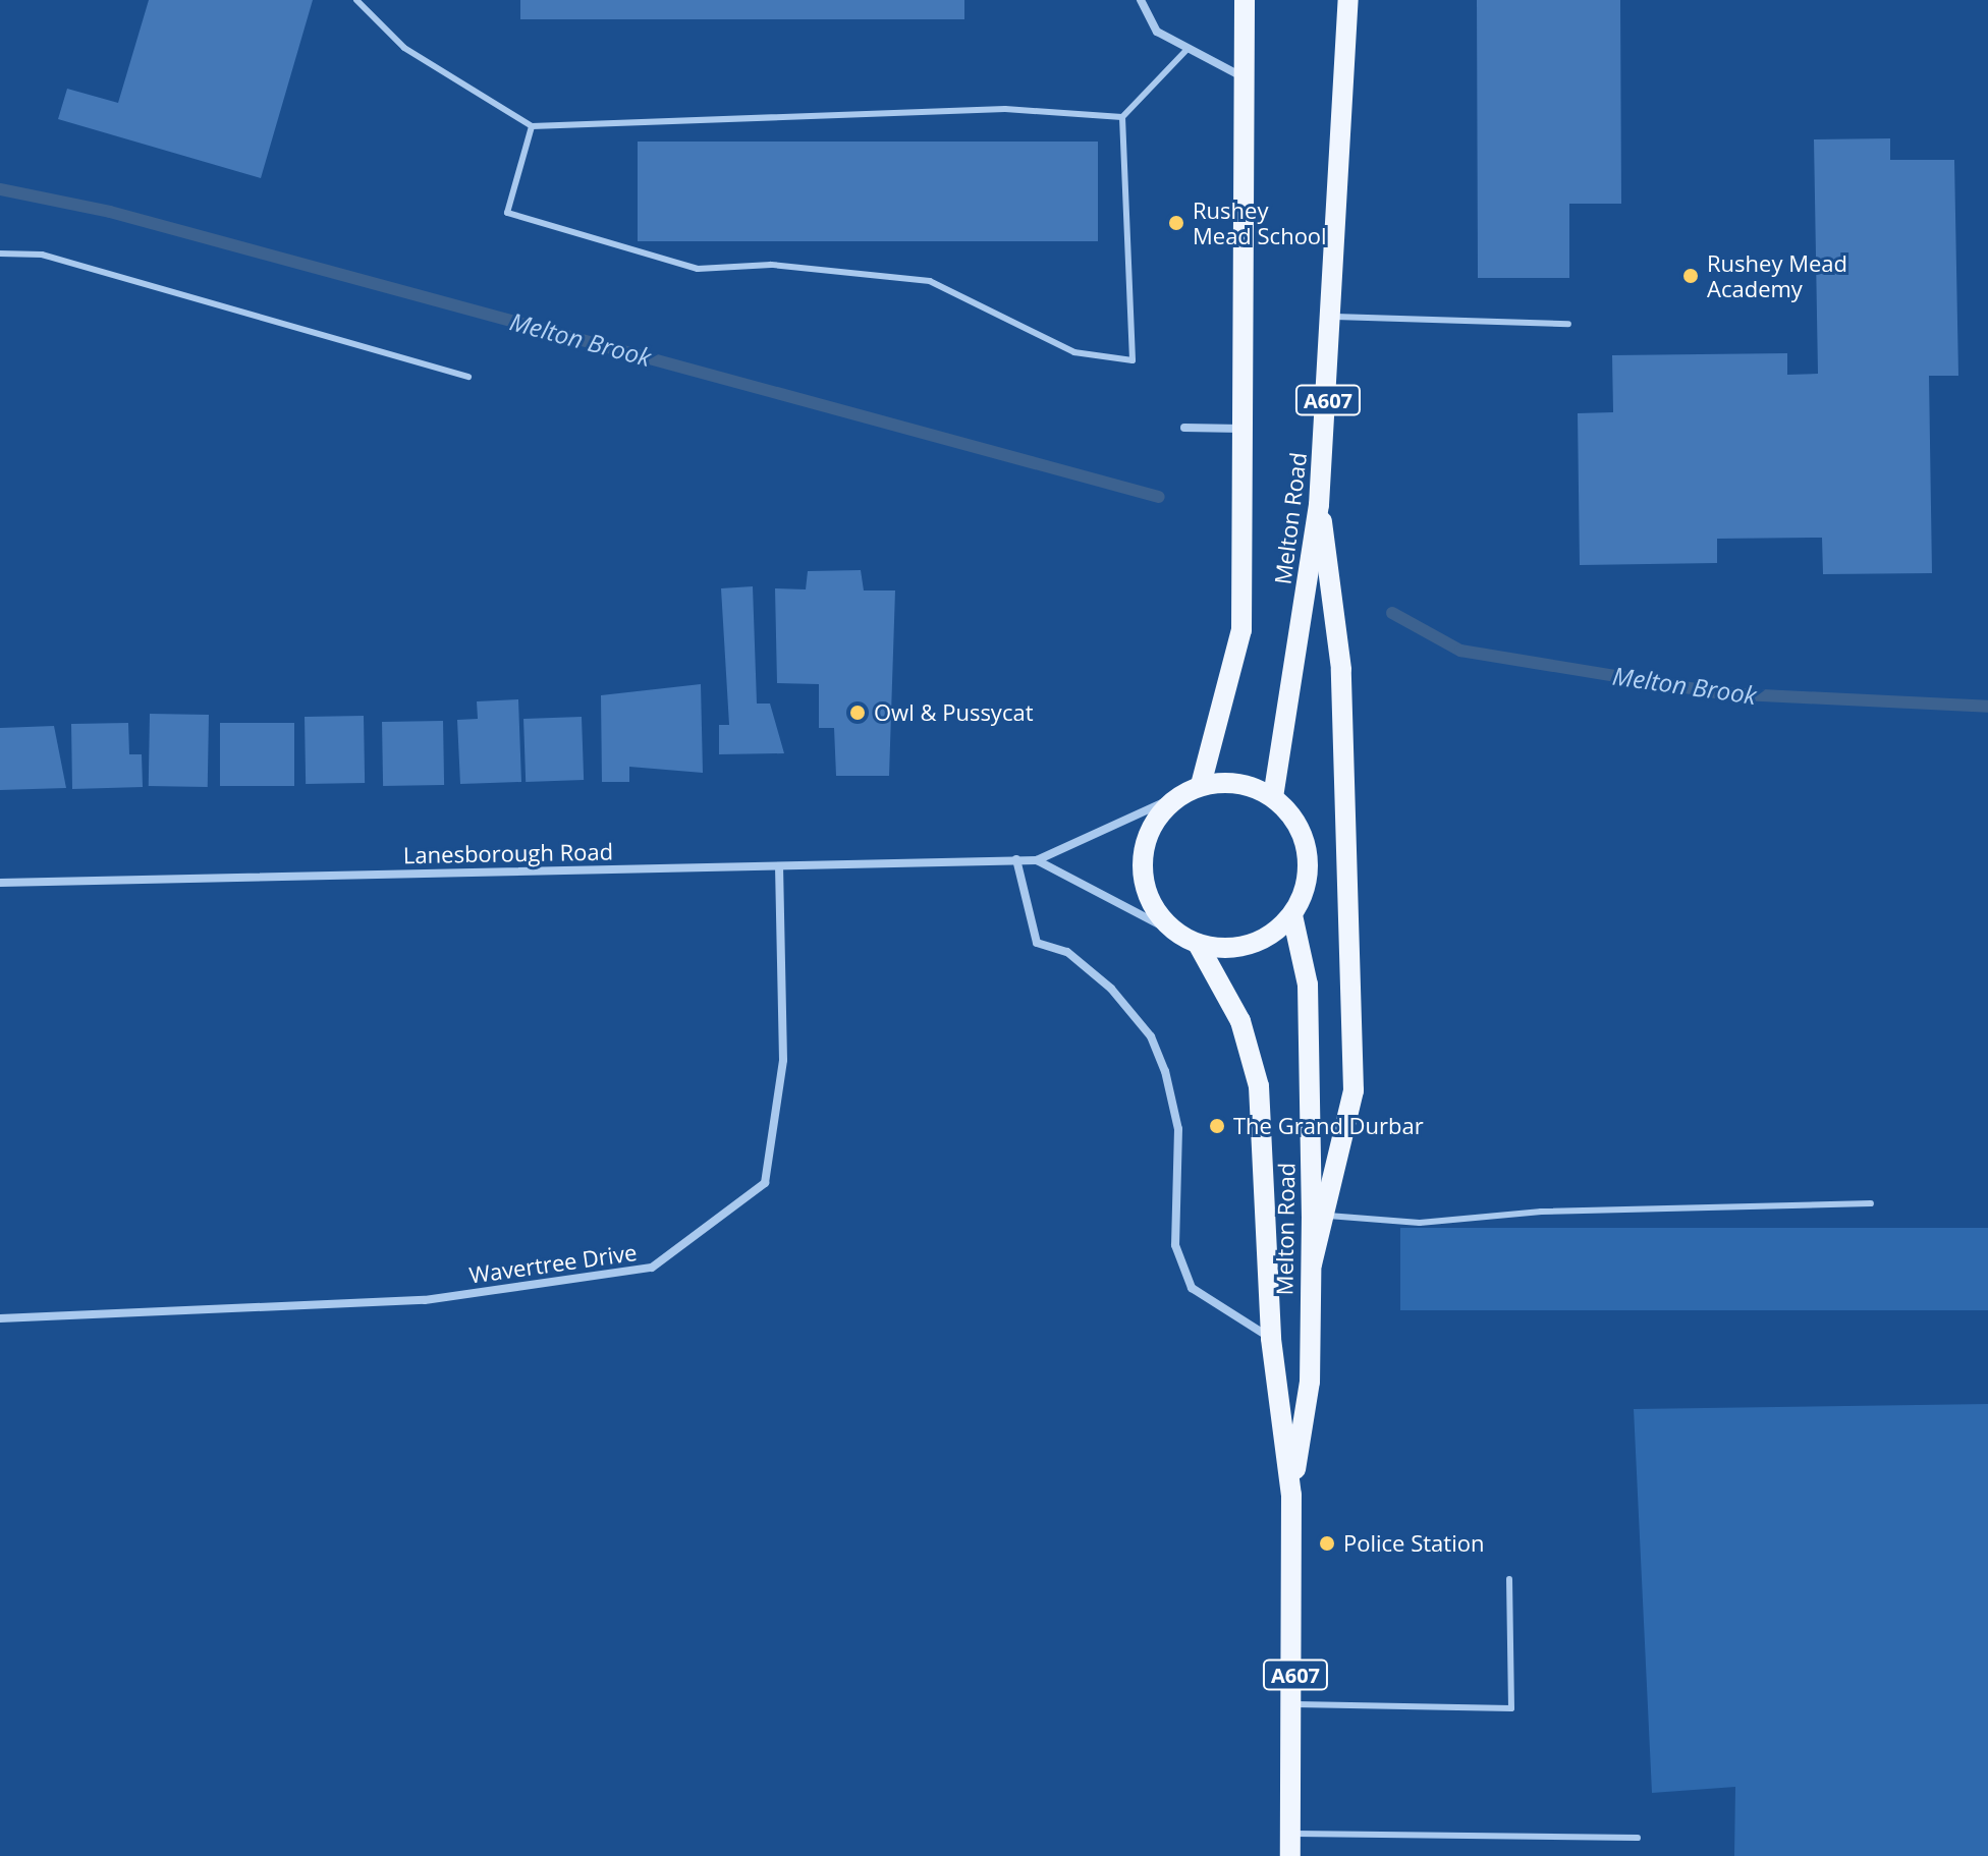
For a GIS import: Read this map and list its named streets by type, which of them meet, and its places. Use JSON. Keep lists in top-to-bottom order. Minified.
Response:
{"streets":{"main road":["A607","Melton Road"],"street":["Lanesborough Road","Wavertree Drive"]},"crossings":[["Melton Road","Lanesborough Road"],["Lanesborough Road","Wavertree Drive"]],"water":["Melton Brook"],"places":["Rushey Mead School","Rushey Mead Academy","Owl & Pussycat","The Grand Durbar","Police Station"]}
